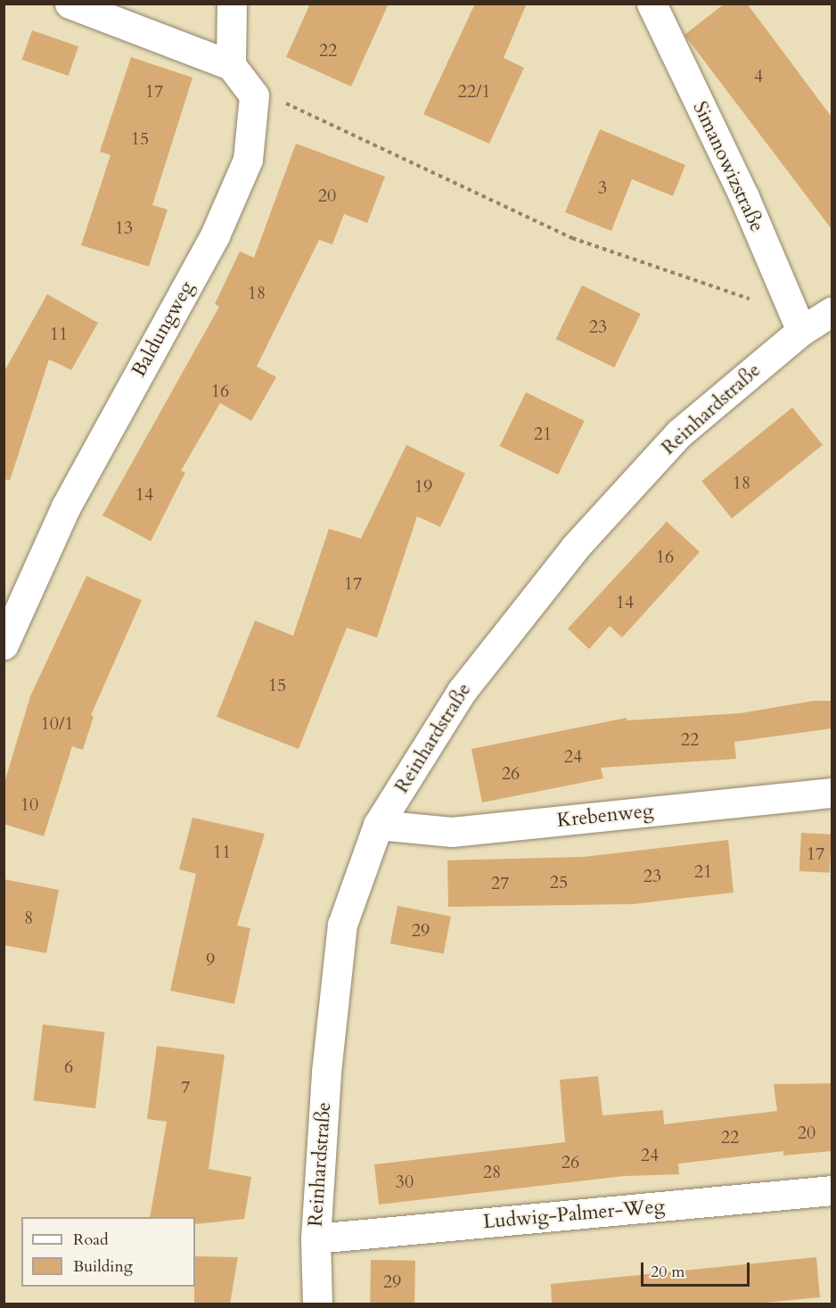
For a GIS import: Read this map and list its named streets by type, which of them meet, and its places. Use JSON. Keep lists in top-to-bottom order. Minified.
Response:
{"streets":{"street":["Simanowizstraße","Baldungweg","Reinhardstraße","Krebenweg","Ludwig-Palmer-Weg"]},"crossings":[["Simanowizstraße","Reinhardstraße"],["Reinhardstraße","Krebenweg"],["Reinhardstraße","Ludwig-Palmer-Weg"]],"house_numbers":["22","4","17","22/1","15","3","20","13","18","23","11","16","21","18","19","14","16","17","14","15","10/1","22","24","26","10","11","17","21","23","25","27","8","29","9","6","7","20","22","24","26","28","30","29"],"legend":["Road","Building"],"scale_bar":"20 m"}
